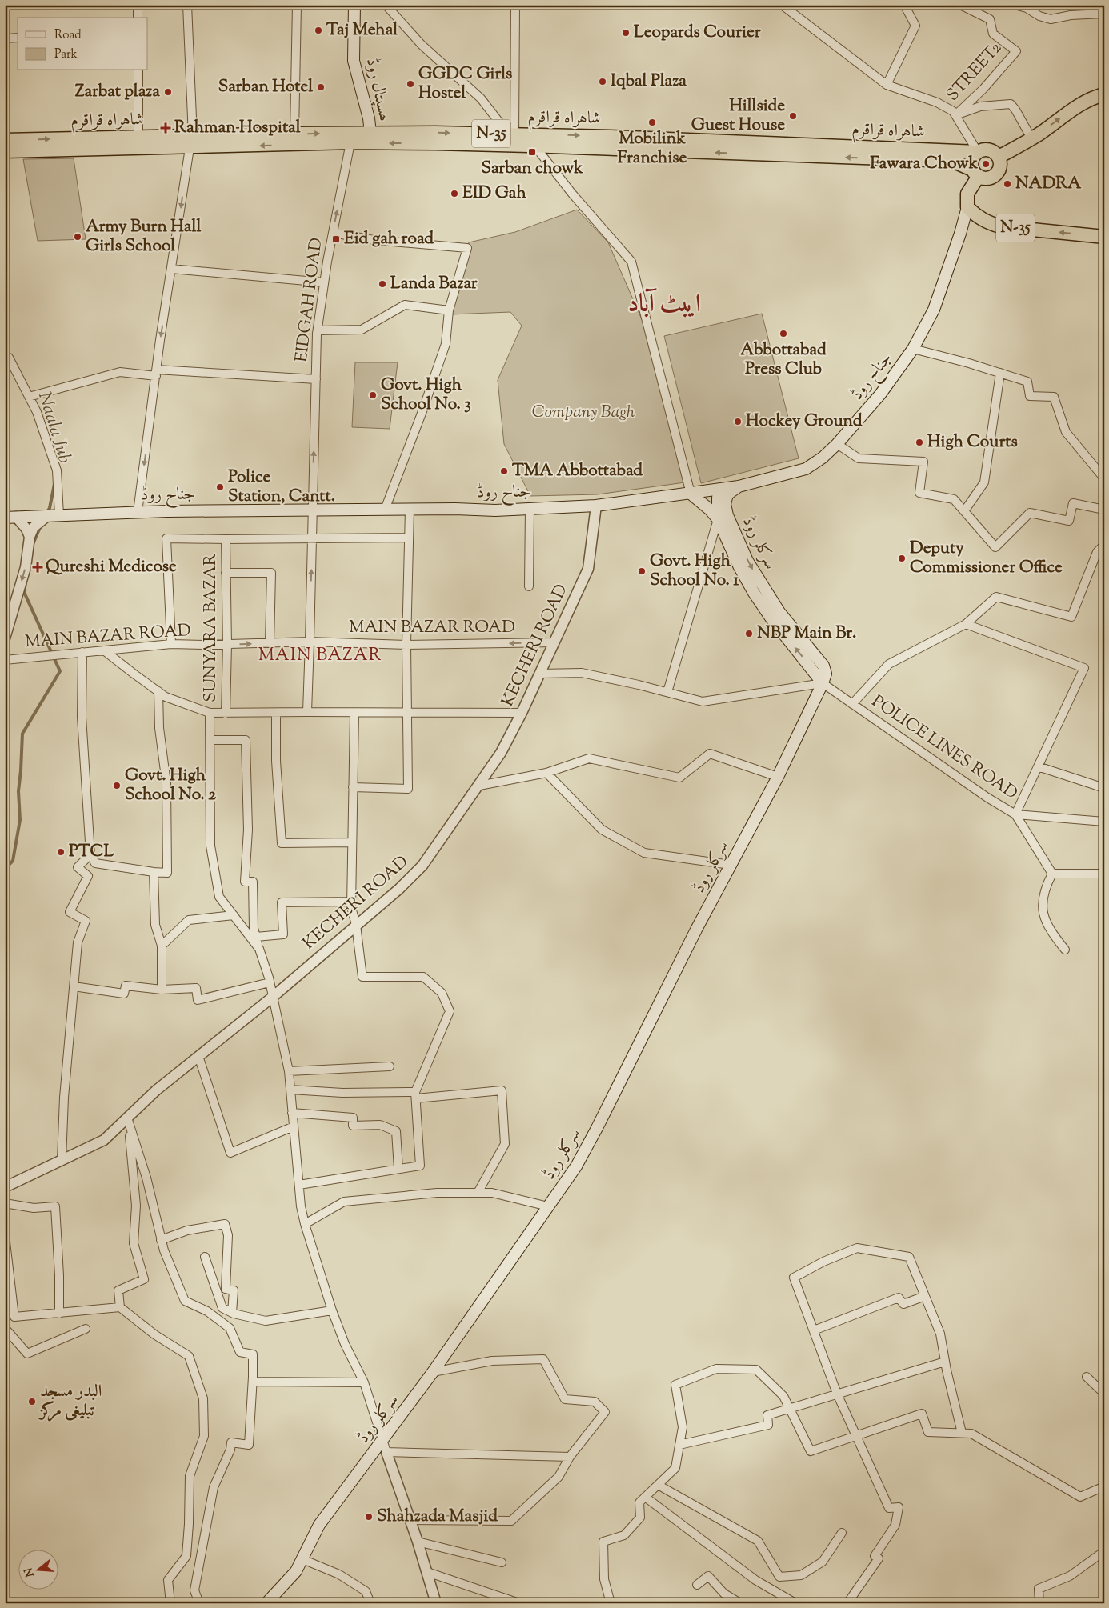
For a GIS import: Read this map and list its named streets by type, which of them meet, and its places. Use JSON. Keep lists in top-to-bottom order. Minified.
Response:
{"streets":{"highway":["شاہراہ قراقرم","N-35"],"main road":["ھسپتال روڈ","جناح روڈ","سرکلر روڈ"],"street":["STREET2","EIDGAH ROAD","SUNYARA BAZAR","MAIN BAZAR ROAD","KECHERI ROAD","POLICE LINES ROAD"]},"crossings":[["ھسپتال روڈ","شاہراہ قراقرم"],["شاہراہ قراقرم","EIDGAH ROAD"],["N-35","جناح روڈ"],["EIDGAH ROAD","جناح روڈ"],["جناح روڈ","سرکلر روڈ"],["جناح روڈ","KECHERI ROAD"],["سرکلر روڈ","POLICE LINES ROAD"],["SUNYARA BAZAR","MAIN BAZAR ROAD"],["MAIN BAZAR ROAD","KECHERI ROAD"]],"one_way":["EIDGAH ROAD"],"districts":["ایبٹ آباد","MAIN BAZAR"],"water":["Naala Jub"],"parks":["Company Bagh"],"places":{"other":["Taj Mehal","Leopards Courier","Iqbal Plaza","GGDC Girls Hostel","Sarban Hotel","Zarbat plaza","Hillside Guest House","Mobilink Franchise","Fawara Chowk","NADRA","EID Gah","Army Burn Hall Girls School","Landa Bazar","Abbottabad Press Club","Govt. High School No. 3","Hockey Ground","High Courts","TMA Abbottabad","Police Station, Cantt.","Deputy Commissioner Office","Govt. High School No. 1","NBP Main Br.","Govt. High School No. 2","PTCL","البدر مسجد تبلیغی مرکز","Shahzada Masjid"],"health":["Rahman Hospital","Qureshi Medicose"],"transit":["Sarban chowk","Eid gah road"]},"legend":["Road","Park"],"north":"left"}
